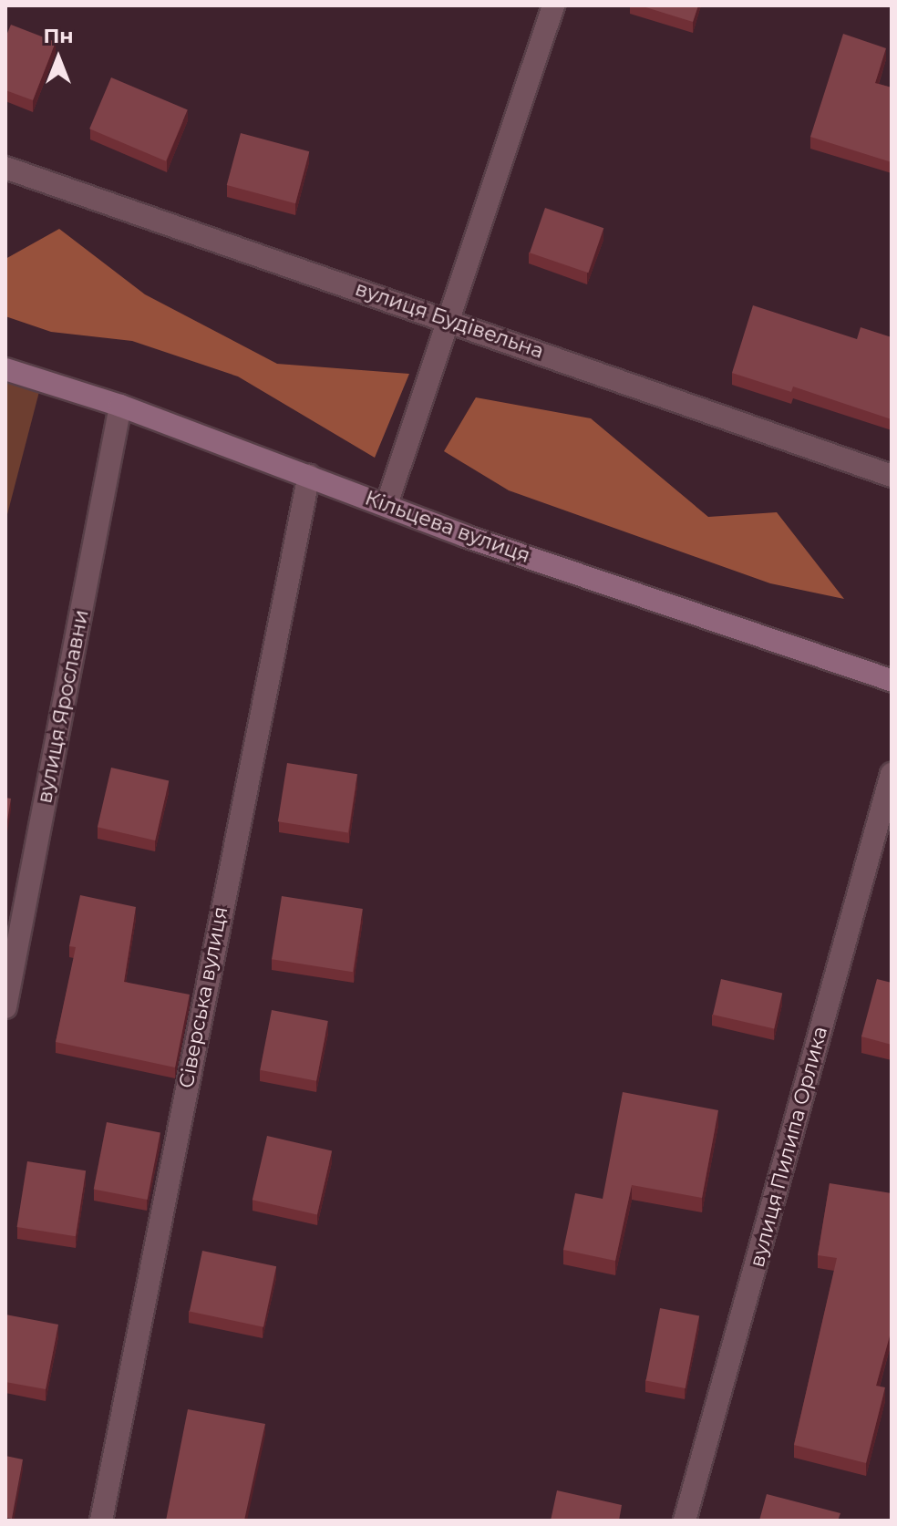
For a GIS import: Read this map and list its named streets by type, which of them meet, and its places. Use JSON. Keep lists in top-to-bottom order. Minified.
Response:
{"streets":{"main road":["Кільцева вулиця"],"street":["вулиця Будівельна","вулиця Ярославни","Сіверська вулиця","вулиця Пилипа Орлика"]},"crossings":[["Кільцева вулиця","вулиця Ярославни"],["Кільцева вулиця","Сіверська вулиця"]],"north":"top"}
